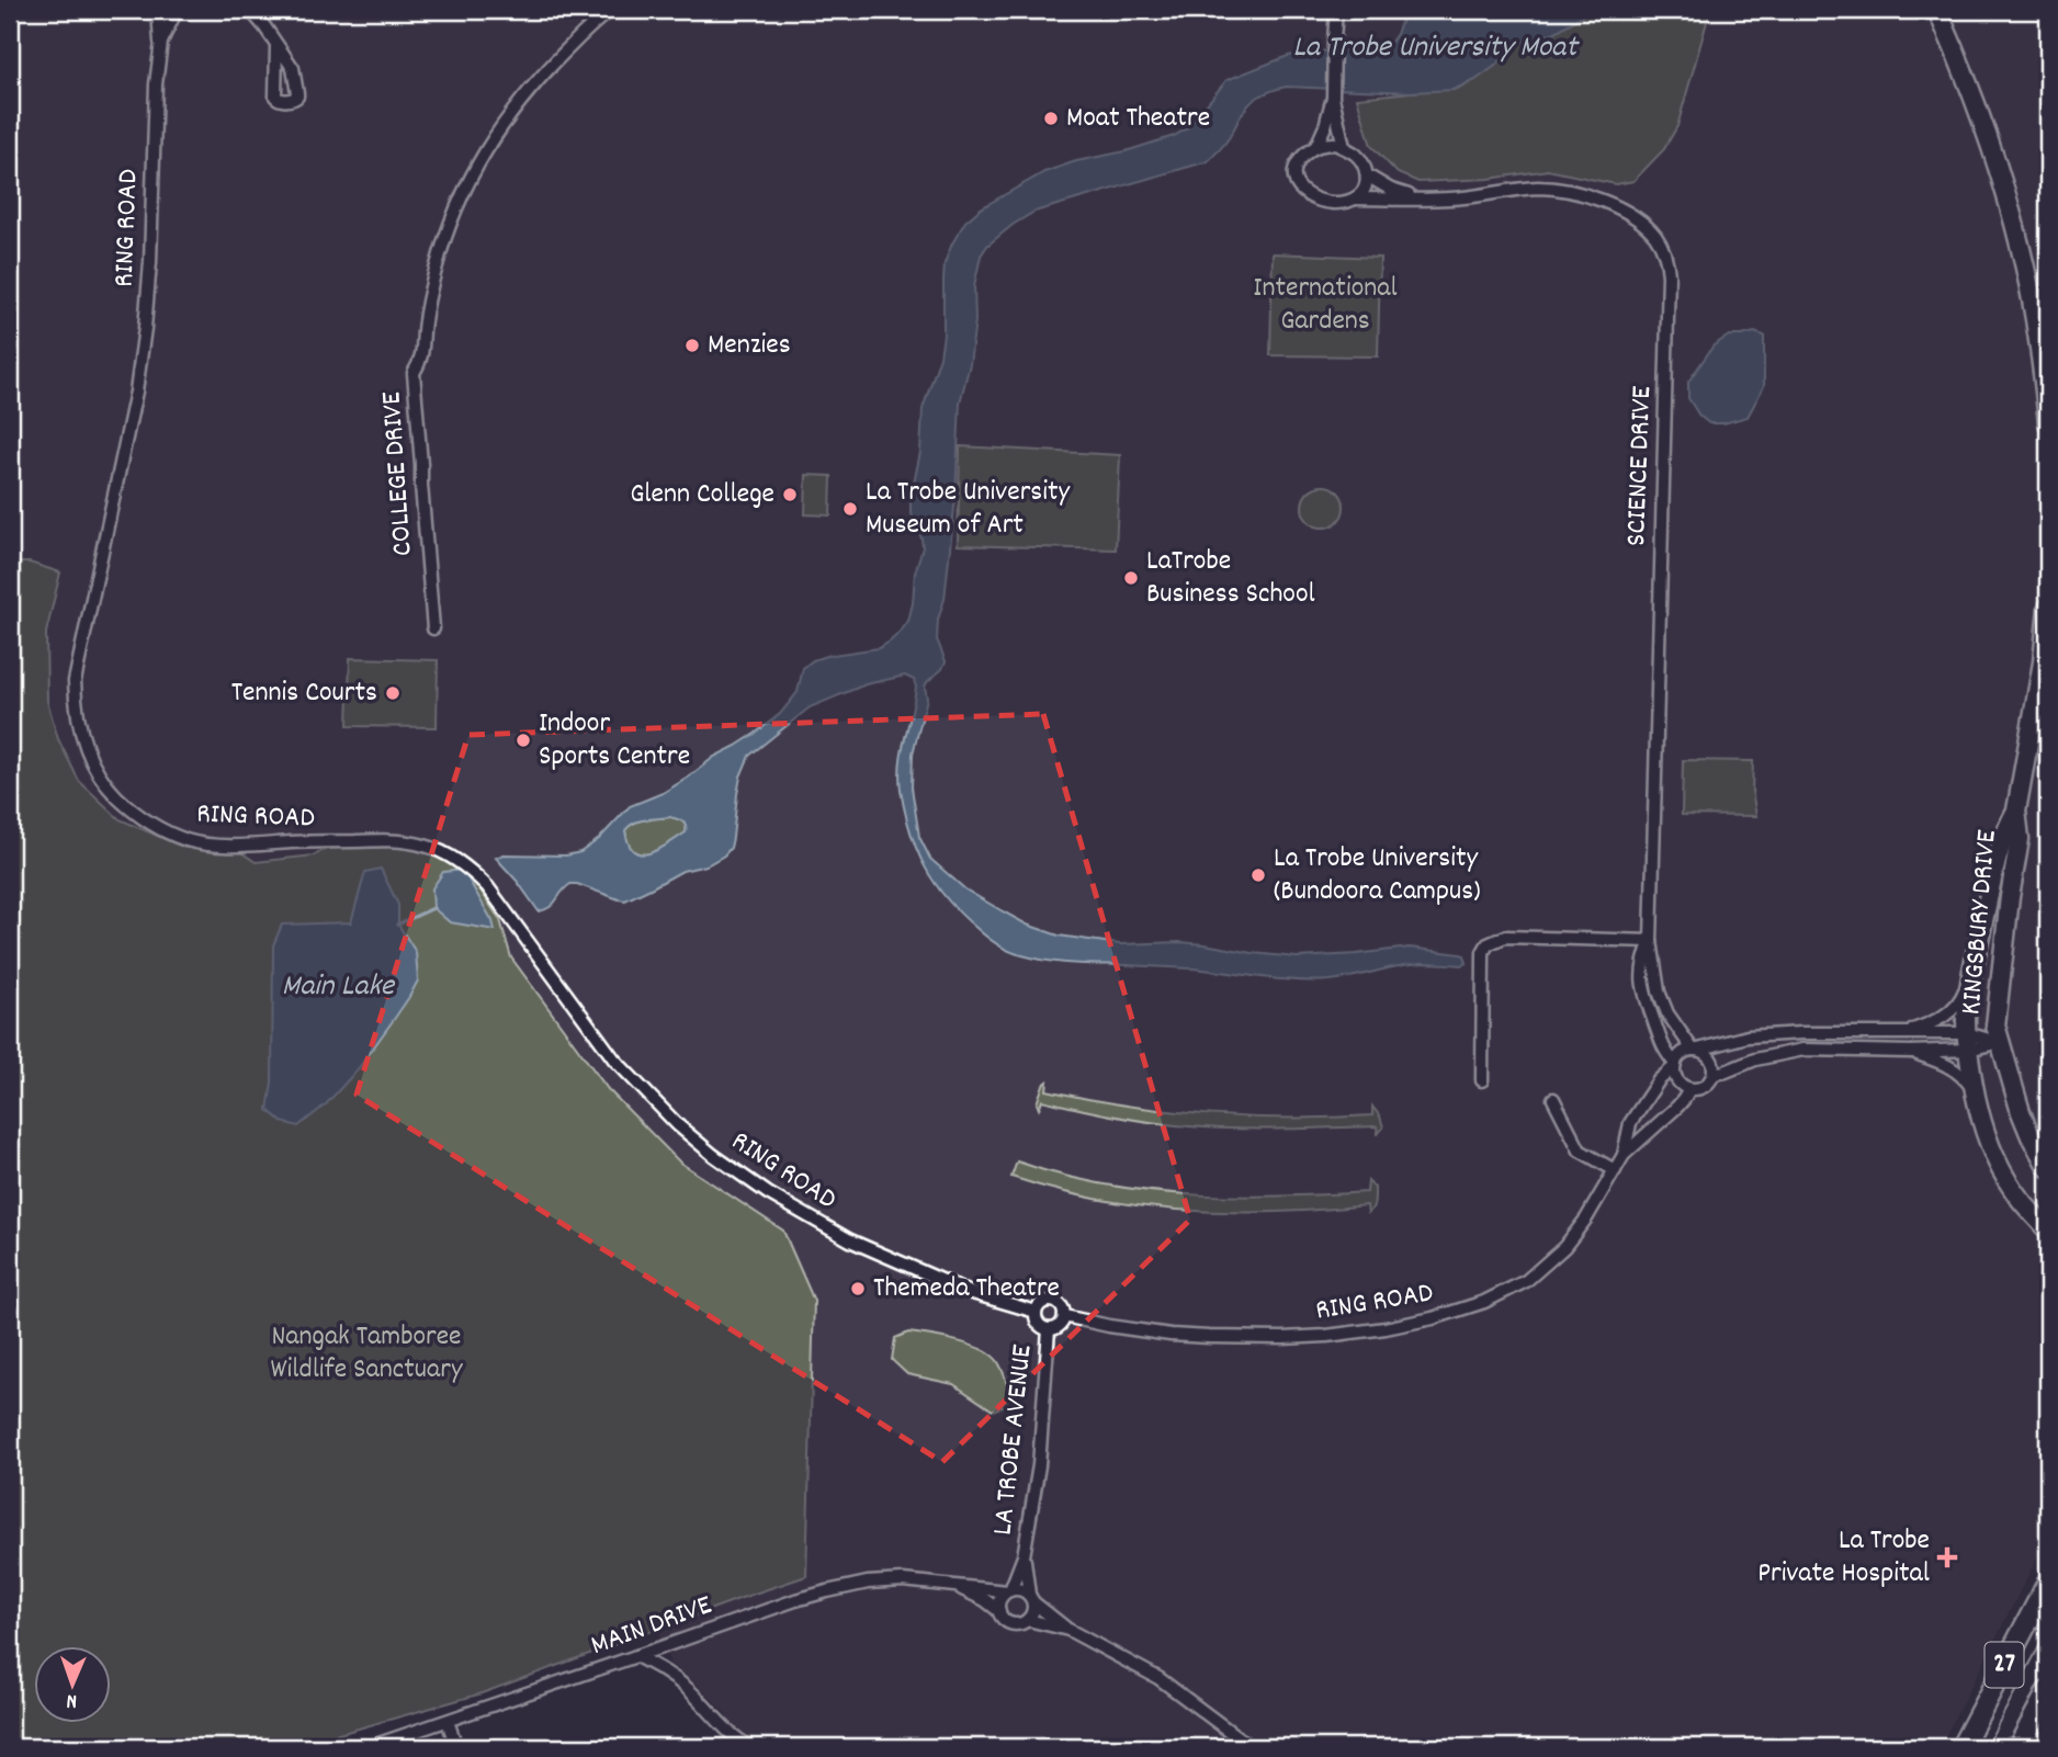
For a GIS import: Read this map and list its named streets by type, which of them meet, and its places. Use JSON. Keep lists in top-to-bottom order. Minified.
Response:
{"streets":{"highway":["27"],"main road":["KINGSBURY DRIVE"],"street":["RING ROAD","SCIENCE DRIVE","COLLEGE DRIVE","LA TROBE AVENUE","MAIN DRIVE"]},"crossings":[["RING ROAD","SCIENCE DRIVE"],["RING ROAD","LA TROBE AVENUE"],["LA TROBE AVENUE","MAIN DRIVE"]],"water":["La Trobe University Moat","Main Lake"],"parks":["International Gardens","Nangak Tamboree Wildlife Sanctuary"],"places":{"other":["Moat Theatre","Menzies","Glenn College","La Trobe University Museum of Art","LaTrobe Business School","Tennis Courts","Indoor Sports Centre","La Trobe University (Bundoora Campus)","Themeda Theatre"],"health":["La Trobe Private Hospital"]},"north":"bottom"}
